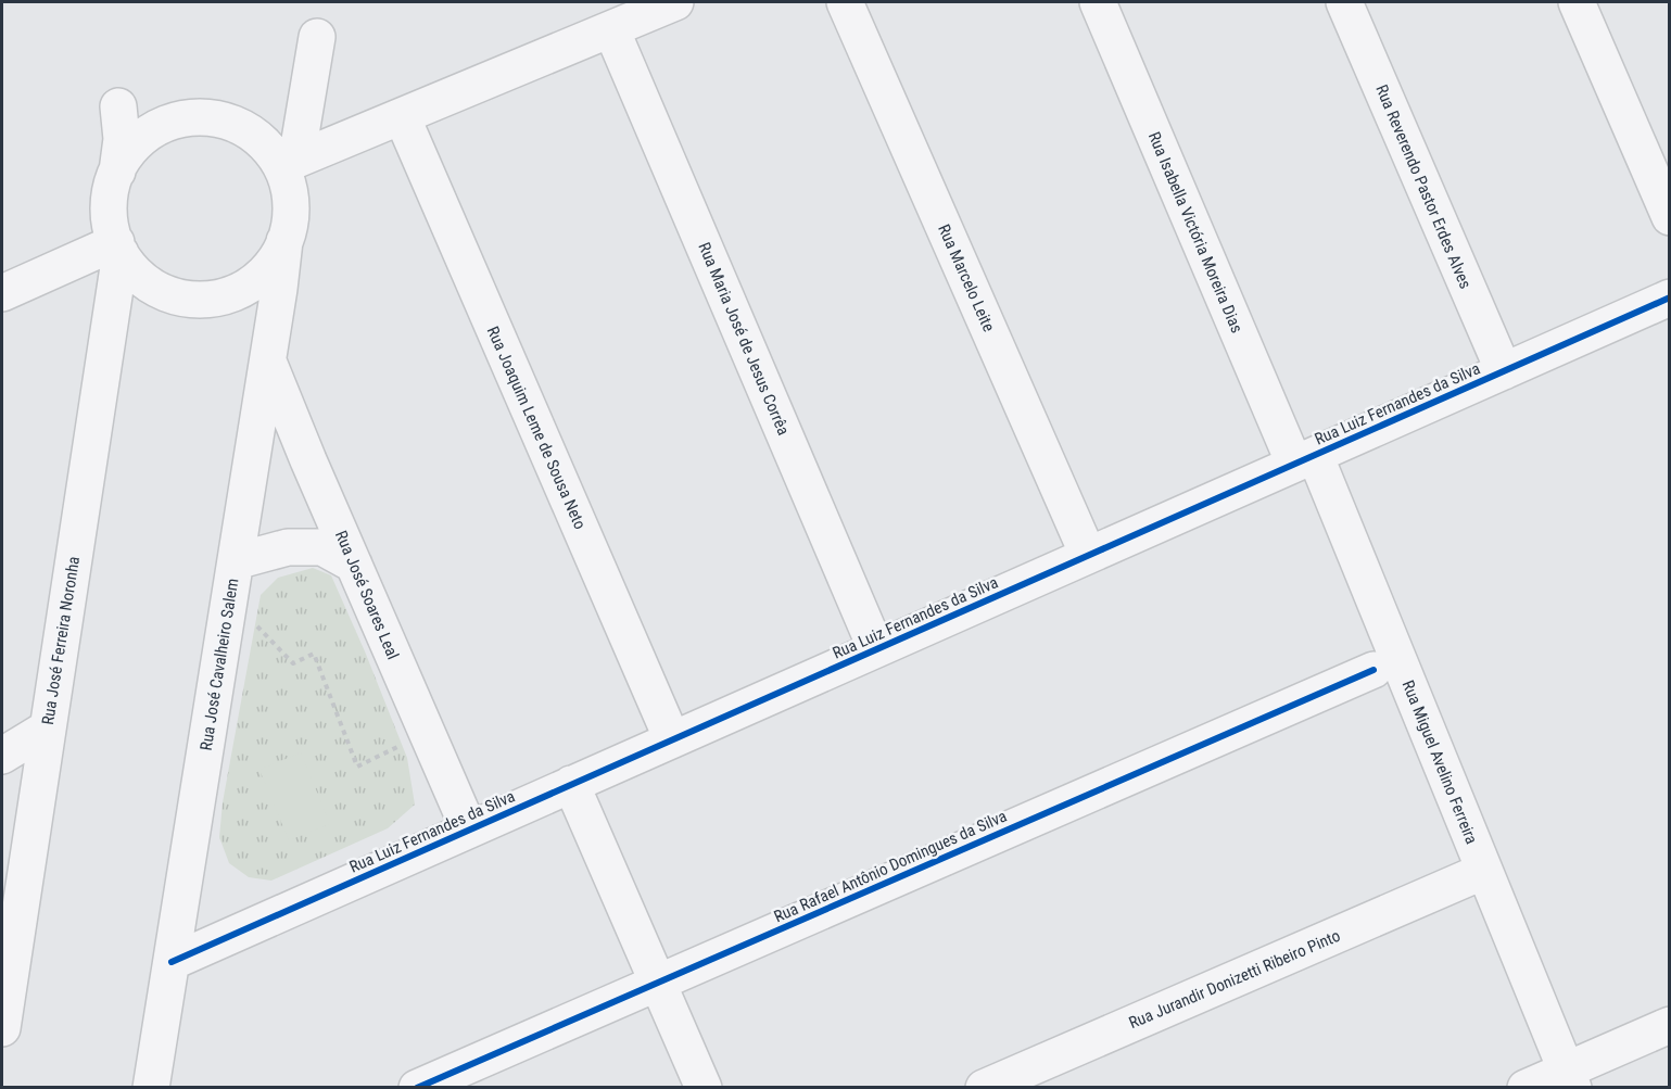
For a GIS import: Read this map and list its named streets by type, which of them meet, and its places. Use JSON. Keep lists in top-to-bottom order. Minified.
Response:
{"streets":{"street":["Rua Reverendo Pastor Erdes Alves","Rua Isabella Victória Moreira Dias","Rua Marcelo Leite","Rua Maria José de Jesus Corrêa","Rua Luiz Fernandes da Silva","Rua Joaquim Leme de Sousa Neto","Rua José Soares Leal","Rua José Ferreira Noronha","Rua José Cavalheiro Salem","Rua Miguel Avelino Ferreira","Rua Rafael Antônio Domingues da Silva","Rua Jurandir Donizetti Ribeiro Pinto"]},"crossings":[["Rua Reverendo Pastor Erdes Alves","Rua Luiz Fernandes da Silva"],["Rua Isabella Victória Moreira Dias","Rua Luiz Fernandes da Silva"],["Rua Isabella Victória Moreira Dias","Rua Miguel Avelino Ferreira"],["Rua Marcelo Leite","Rua Luiz Fernandes da Silva"],["Rua Maria José de Jesus Corrêa","Rua Luiz Fernandes da Silva"],["Rua Luiz Fernandes da Silva","Rua Joaquim Leme de Sousa Neto"],["Rua Luiz Fernandes da Silva","Rua José Soares Leal"],["Rua Luiz Fernandes da Silva","Rua José Cavalheiro Salem"],["Rua Luiz Fernandes da Silva","Rua Miguel Avelino Ferreira"],["Rua José Soares Leal","Rua José Cavalheiro Salem"],["Rua José Ferreira Noronha","Rua José Cavalheiro Salem"],["Rua Miguel Avelino Ferreira","Rua Jurandir Donizetti Ribeiro Pinto"]]}
